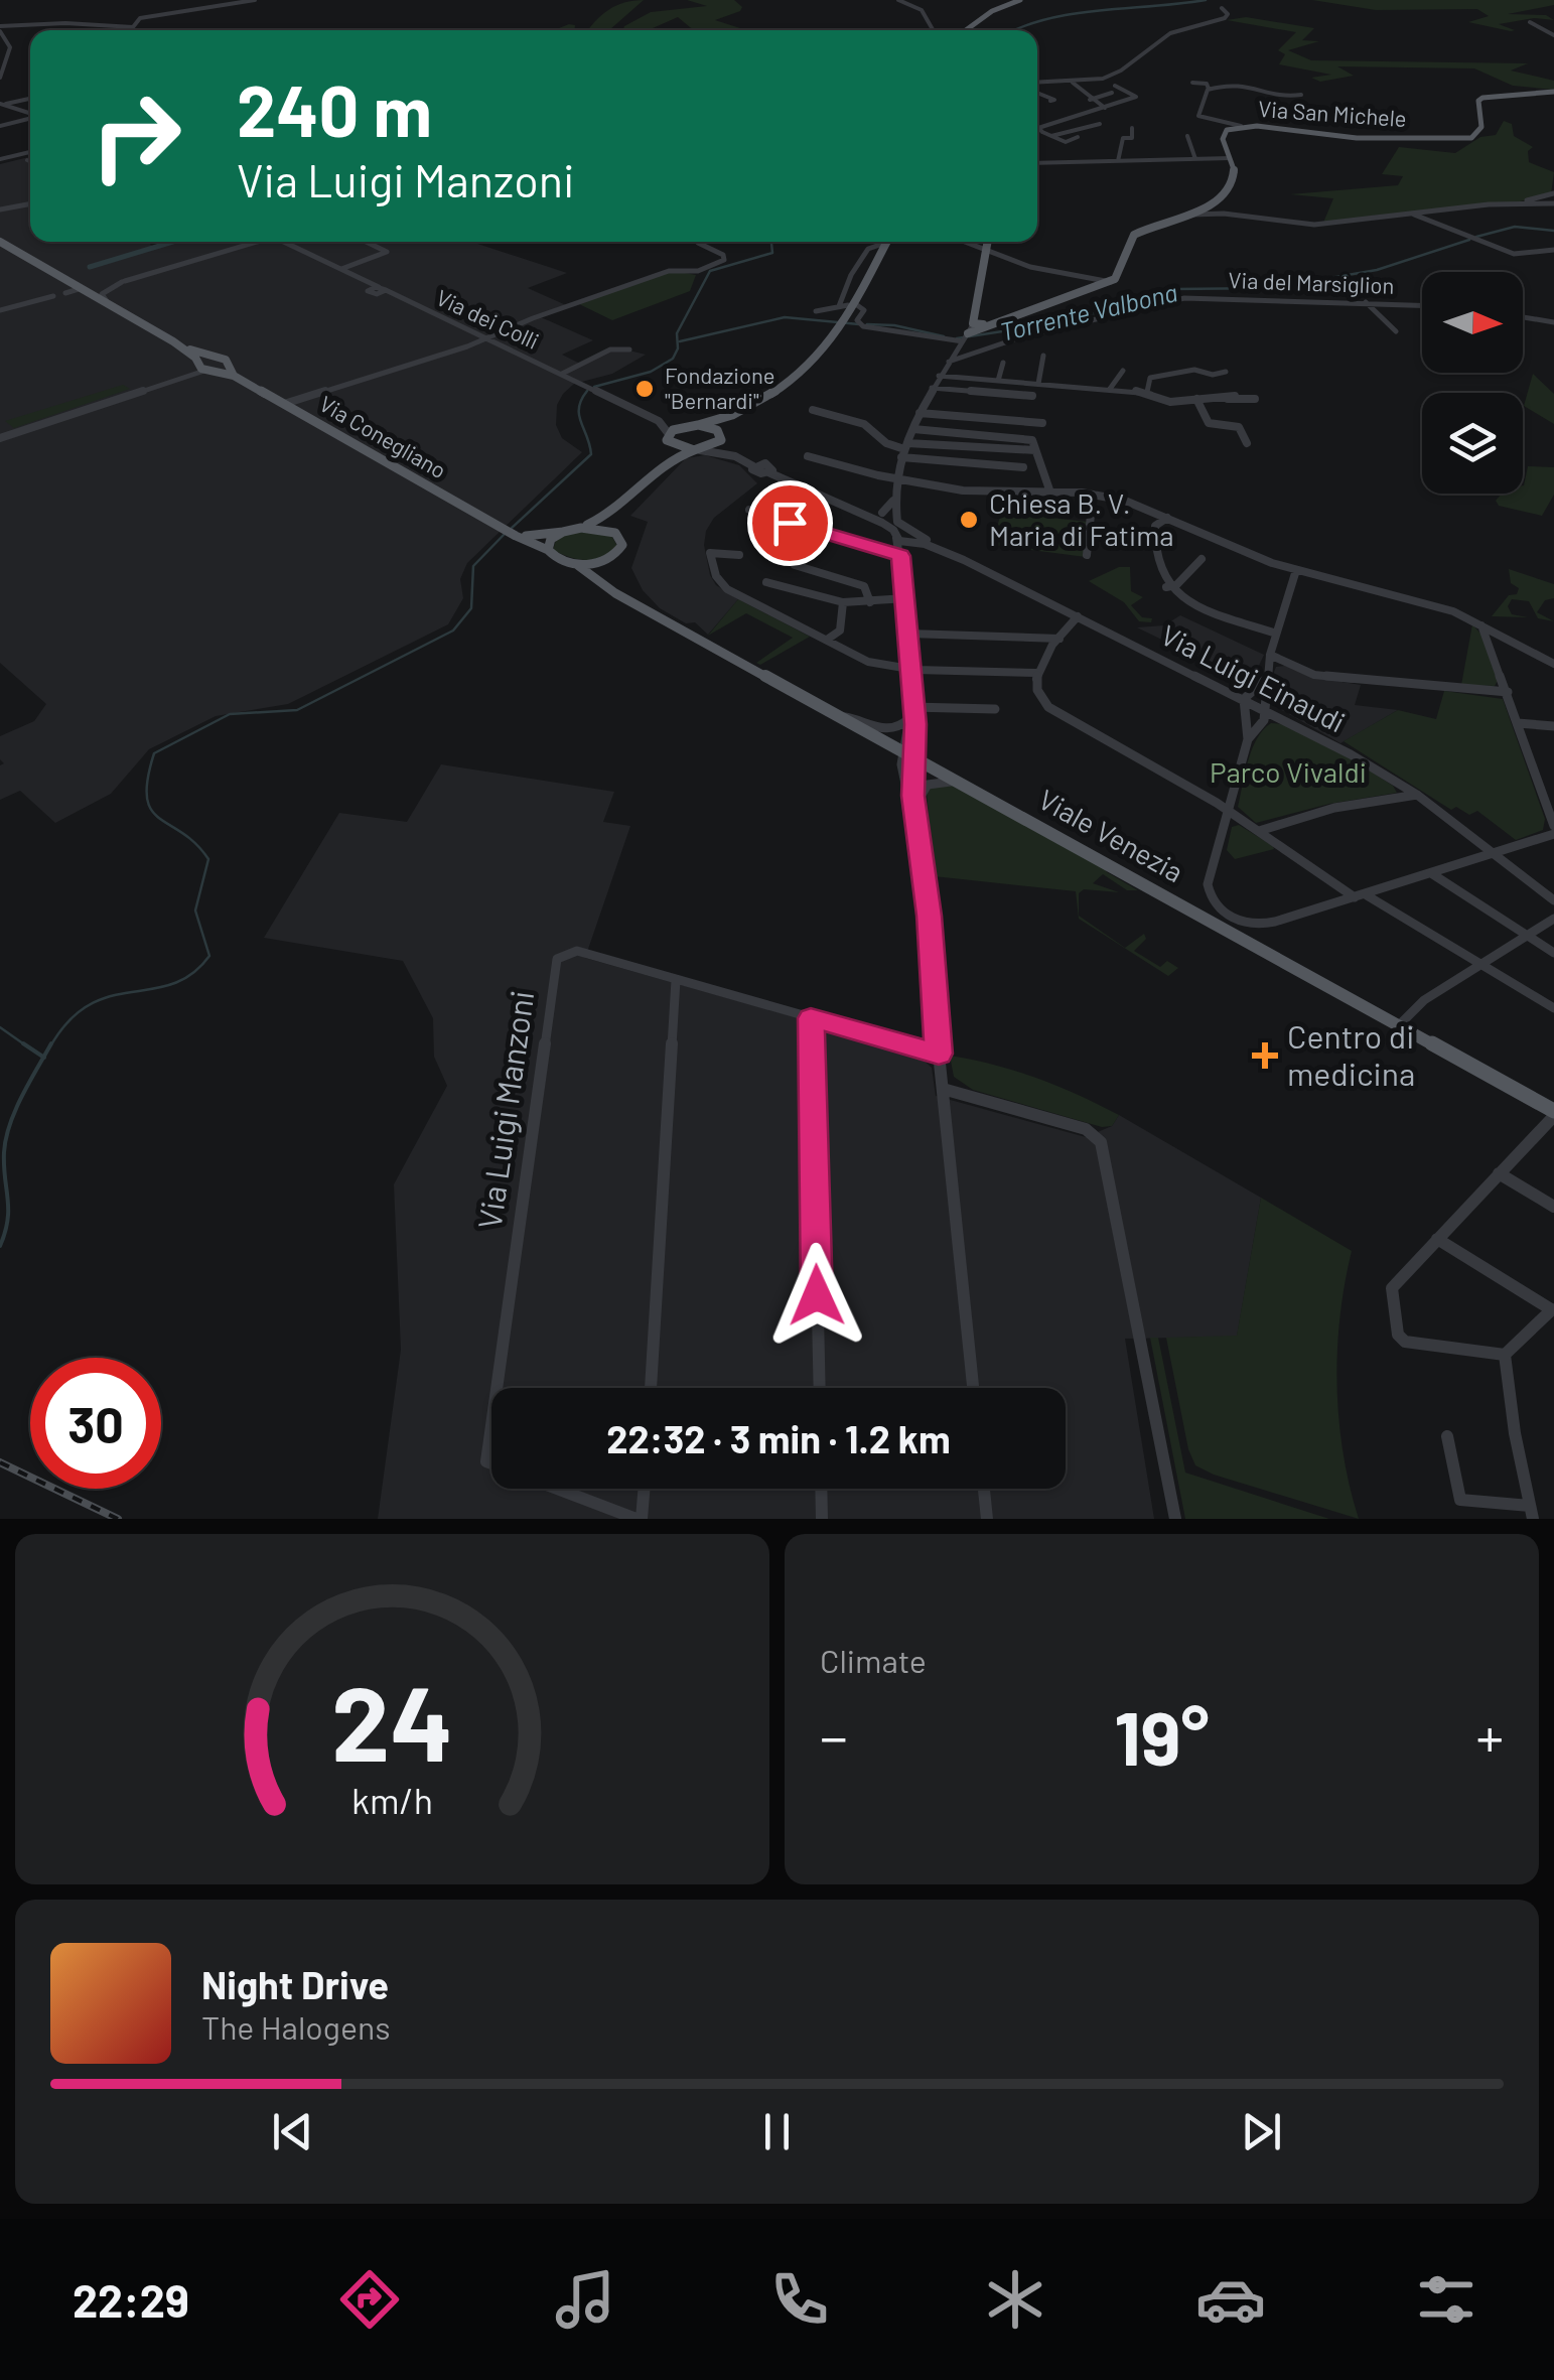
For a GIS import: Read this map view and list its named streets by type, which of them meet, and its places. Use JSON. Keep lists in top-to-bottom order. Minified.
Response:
{"streets":{"main road":["Via San Michele","Via Conegliano","Viale Venezia"],"street":["Via del Marsiglion","Via dei Colli","Via Luigi Einaudi","Via Luigi Manzoni"]},"crossings":[["Via Conegliano","Viale Venezia"]],"water":["Torrente Valbona"],"parks":["Parco Vivaldi"],"places":{"other":["Fondazione \"Bernardi\"","Chiesa B. V. Maria di Fatima"],"health":["Centro di medicina"]},"north":"right","page":{"turn":["240 m","Via Luigi Manzoni"],"limit":"30","trip":"22:32 · 3 min · 1.2 km","tile":"Climate","heat":["−","19°","+"],"song":["Night Drive","The Halogens"],"tabs":"22:29","gauge":["24","km/h"]}}
